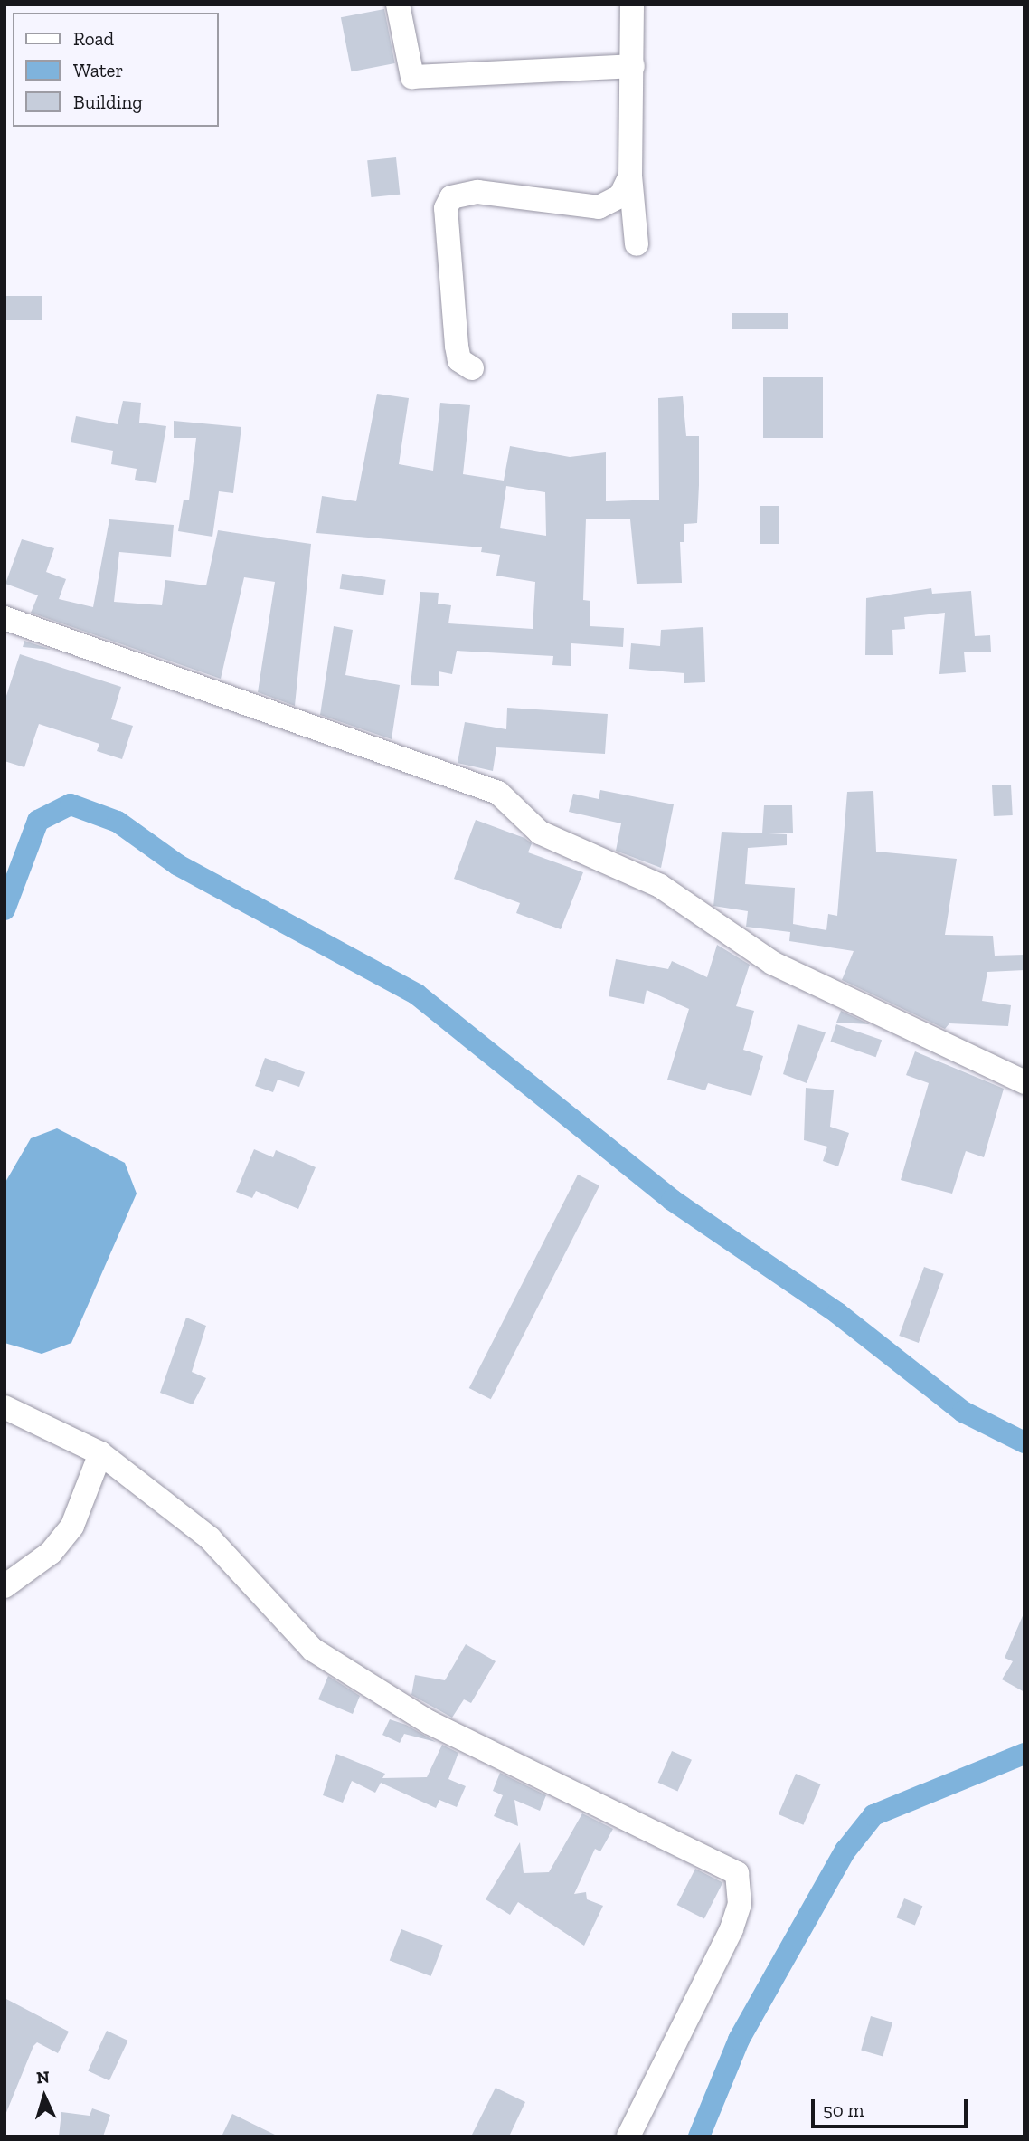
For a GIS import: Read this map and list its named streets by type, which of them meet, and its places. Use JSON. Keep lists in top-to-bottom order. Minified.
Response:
{"legend":["Road","Water","Building"],"scale_bar":"50 m","north":"top"}
